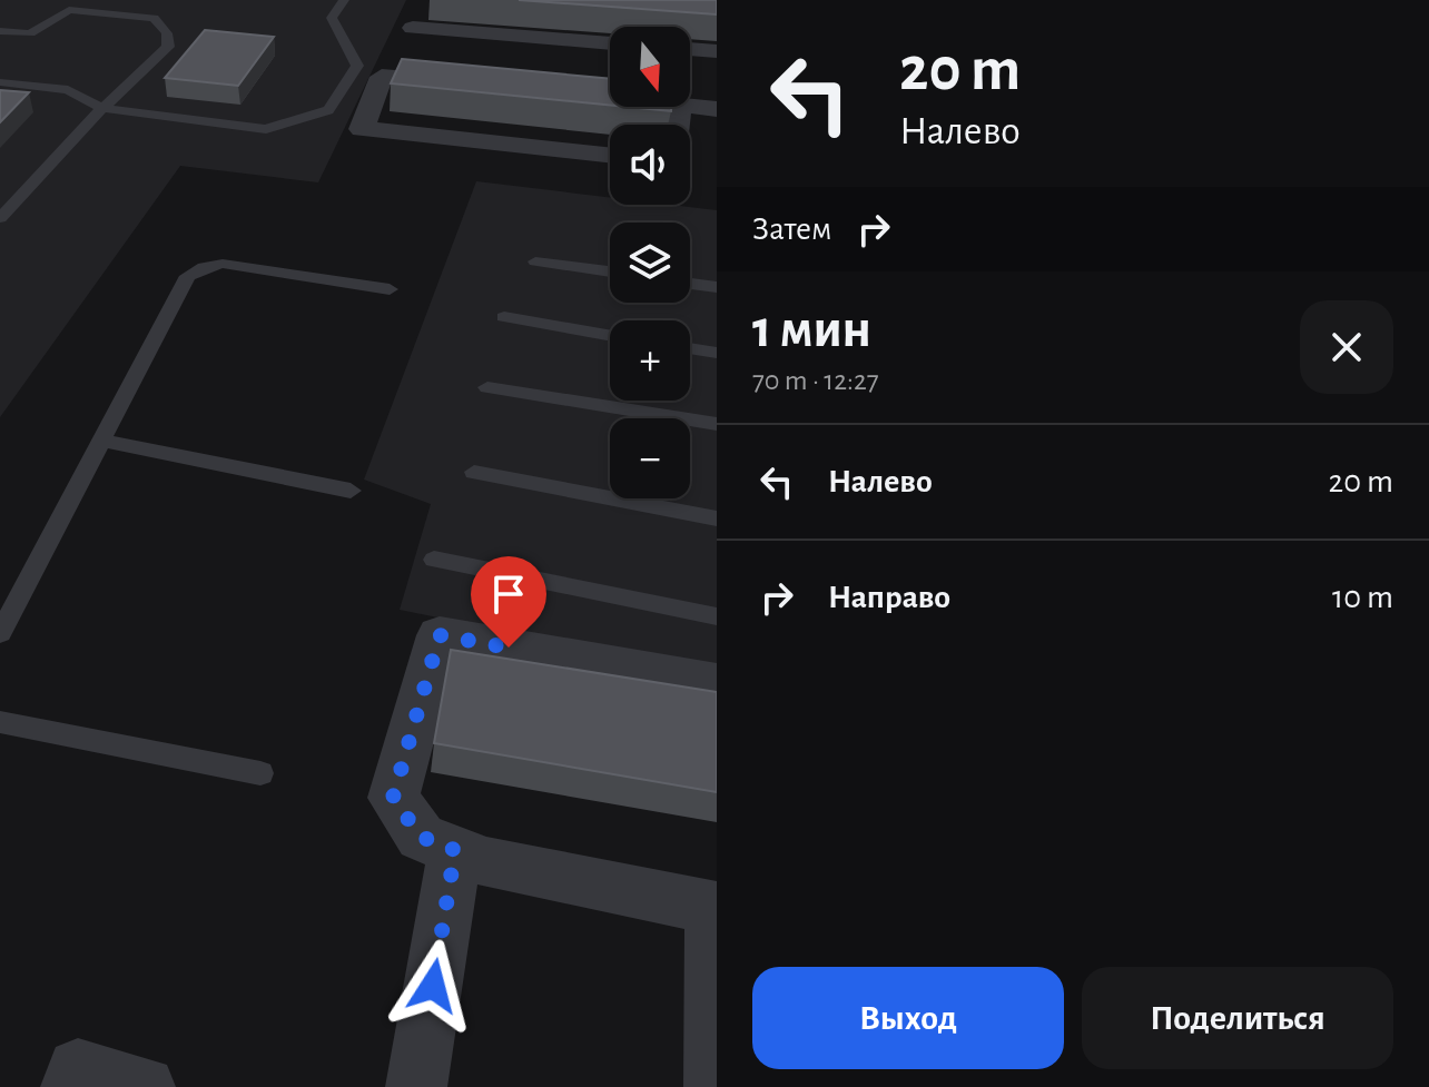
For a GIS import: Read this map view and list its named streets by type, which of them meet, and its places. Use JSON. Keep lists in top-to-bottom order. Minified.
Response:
{"north":"bottom","page":{"turn":["20 m","Налево"],"map_buttons":["+","−"],"then":"Затем","heading":["1 мин","70 m · 12:27"],"list":[{"name":"Налево","value":"20 m"},{"name":"Направо","value":"10 m"}],"buttons":["Выход","Поделиться"]}}
